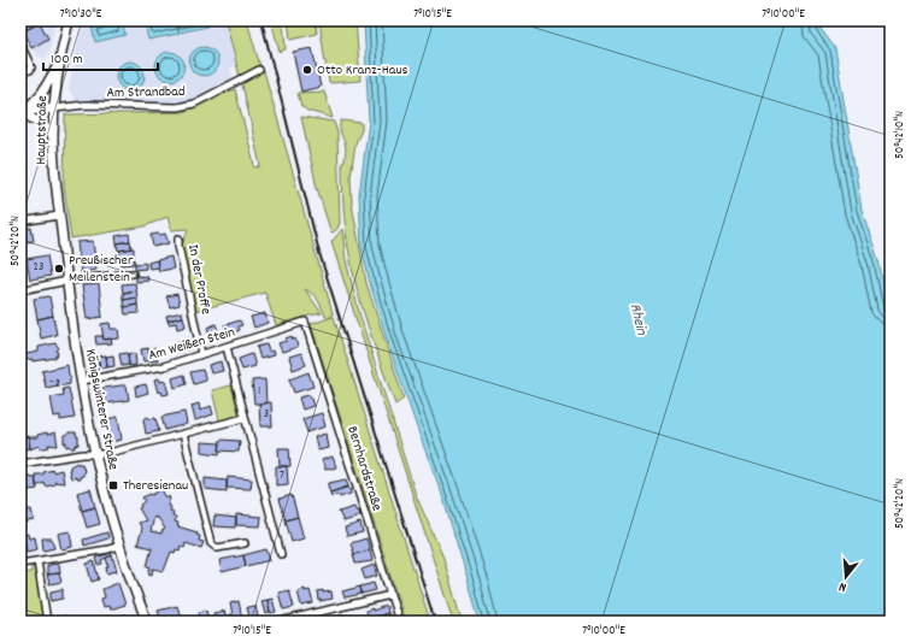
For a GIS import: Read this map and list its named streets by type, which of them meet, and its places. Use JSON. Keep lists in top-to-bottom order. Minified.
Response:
{"streets":{"main road":["Hauptstraße","Königswinterer Straße"],"street":["Am Strandbad","In der Proffe","Am Weißen Stein","Bernhardstraße"]},"crossings":[["Am Strandbad","Hauptstraße"],["Hauptstraße","Königswinterer Straße"],["In der Proffe","Am Weißen Stein"],["Am Weißen Stein","Königswinterer Straße"],["Am Weißen Stein","Bernhardstraße"]],"water":["Rhein"],"places":{"other":["Otto Kranz-Haus","Preußischer Meilenstein"],"transit":["Theresienau"]},"house_numbers":["23","1","3","7"],"scale_bar":"100 m","north":"bottom","coordinates":["7°10'30\"E","7°10'15\"E","7°10'00\"E","50°42'10\"N","50°42'20\"N"]}
